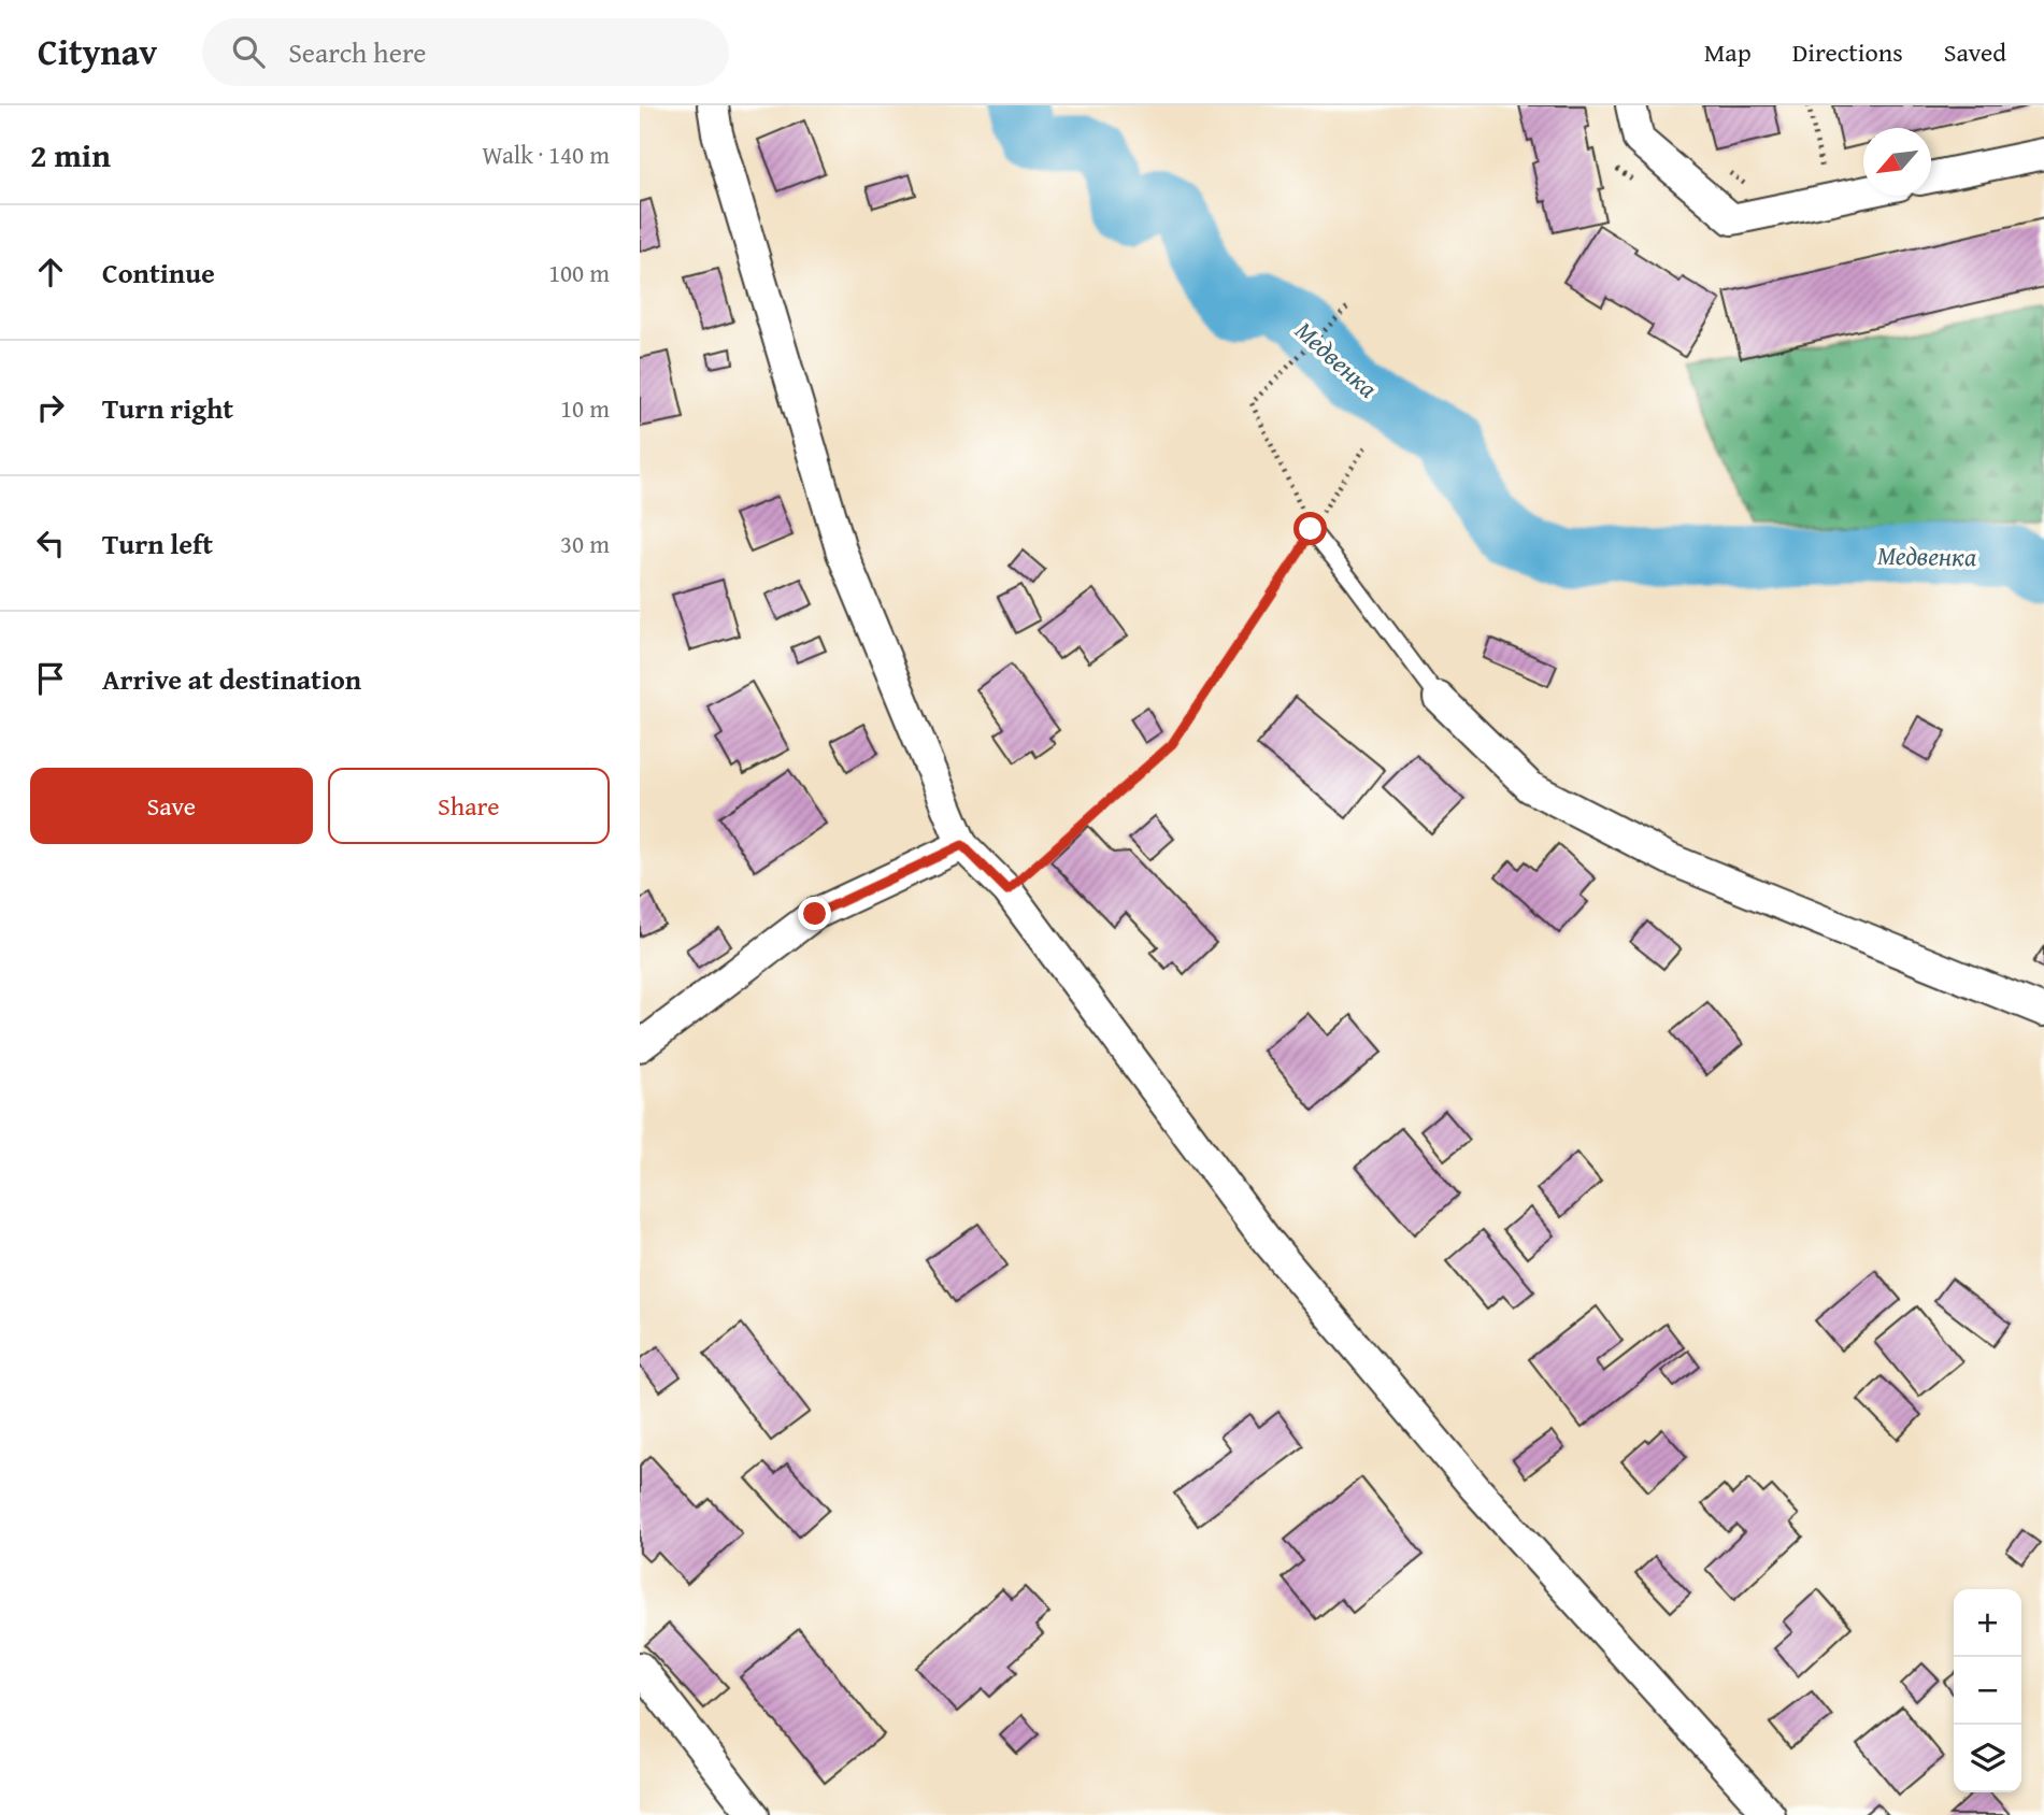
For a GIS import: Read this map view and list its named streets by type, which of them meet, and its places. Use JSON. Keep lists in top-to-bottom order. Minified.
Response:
{"water":["Медвенка"],"north":"bottom left","page":{"header":"Citynav","search":"Search here","nav":["Map","Directions","Saved"],"heading":["2 min","Walk · 140 m"],"list":[["Continue","100 m"],["Turn right","10 m"],["Turn left","30 m"],"Arrive at destination"],"buttons":["Save","Share"],"map_buttons":["+","−"]}}
